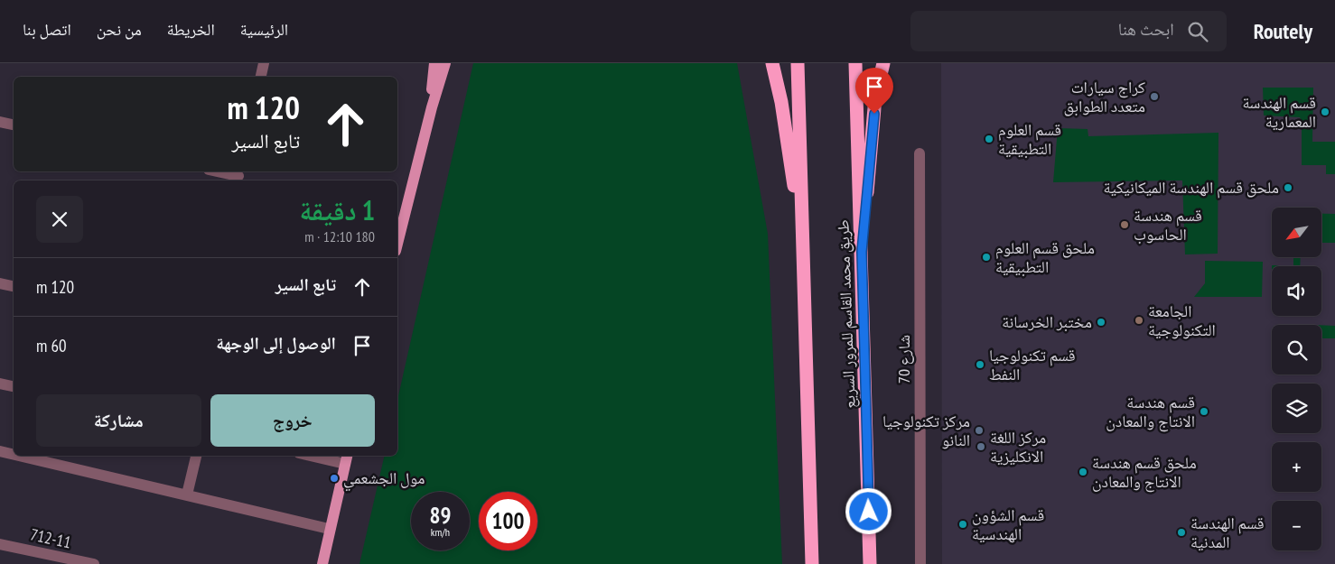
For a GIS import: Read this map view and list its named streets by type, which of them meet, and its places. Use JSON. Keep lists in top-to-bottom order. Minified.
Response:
{"streets":{"highway":["طريق محمد القاسم للمرور السريع"],"street":["شارع 70","712-11"]},"places":["كراج سيارات متعدد الطوابق","قسم الهندسة المعمارية","قسم العلوم التطبيقية","ملحق قسم الهندسة الميكانيكية","قسم هندسة الحاسوب","ملحق قسم العلوم التطبيقية","الجامعة التكنولوجية","مختبر الخرسانة","قسم تكنولوجيا النفط","قسم هندسة الانتاج والمعادن","مركز تكنولوجيا النانو","مركز اللغة الانكليزية","ملحق قسم هندسة الانتاج والمعادن","مول الجشعمي","قسم الشؤون الهندسية","قسم الهندسة المدنية"],"north":"bottom left","page":{"header":"Routely","search":"ابحث هنا","nav":["الرئيسية","الخريطة","من نحن","اتصل بنا"],"turn":["120 m","تابع السير"],"heading":["1 دقيقة","180 m · 12:10"],"map_buttons":["+","−"],"list":[{"name":"تابع السير","value":"120 m"},{"name":"الوصول إلى الوجهة","value":"60 m"}],"buttons":["خروج","مشاركة"],"speed":"89 km/h","limit":"100"}}
